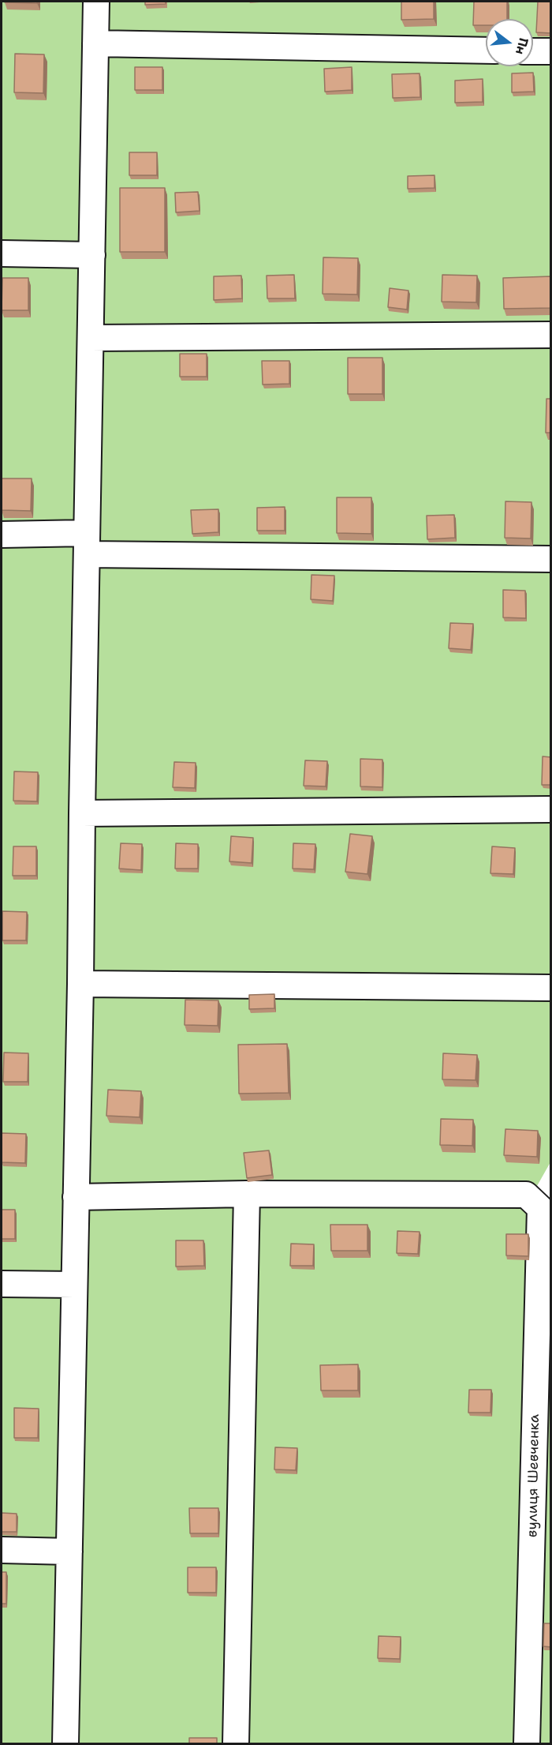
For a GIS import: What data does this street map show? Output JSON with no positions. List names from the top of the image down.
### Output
{
  "streets": {
    "street": ["вулиця Шевченка"]
  },
  "north": "right"
}
